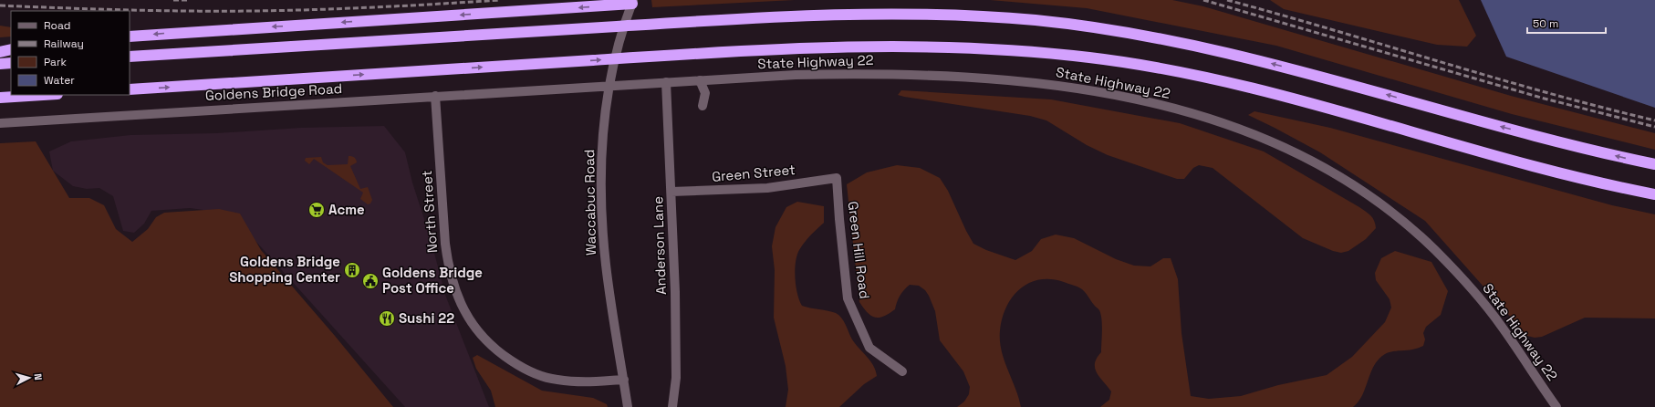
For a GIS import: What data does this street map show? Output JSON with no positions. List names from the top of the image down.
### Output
{
  "streets": {
    "main road": [
      "State Highway 22",
      "Goldens Bridge Road",
      "Green Street",
      "Waccabuc Road",
      "North Street",
      "Anderson Lane",
      "Green Hill Road"
    ]
  },
  "crossings": [
    ["State Highway 22", "Goldens Bridge Road"],
    ["State Highway 22", "Anderson Lane"],
    ["Goldens Bridge Road", "North Street"],
    ["Green Street", "Anderson Lane"],
    ["Green Street", "Green Hill Road"],
    ["Waccabuc Road", "North Street"]
  ],
  "places": {
    "supermarket": ["Acme"],
    "building": ["Goldens Bridge Shopping Center"],
    "public building": ["Goldens Bridge Post Office"],
    "restaurant": ["Sushi 22"]
  },
  "legend": [
    "Road",
    "Railway",
    "Park",
    "Water"
  ],
  "scale_bar": "50 m",
  "north": "right"
}
